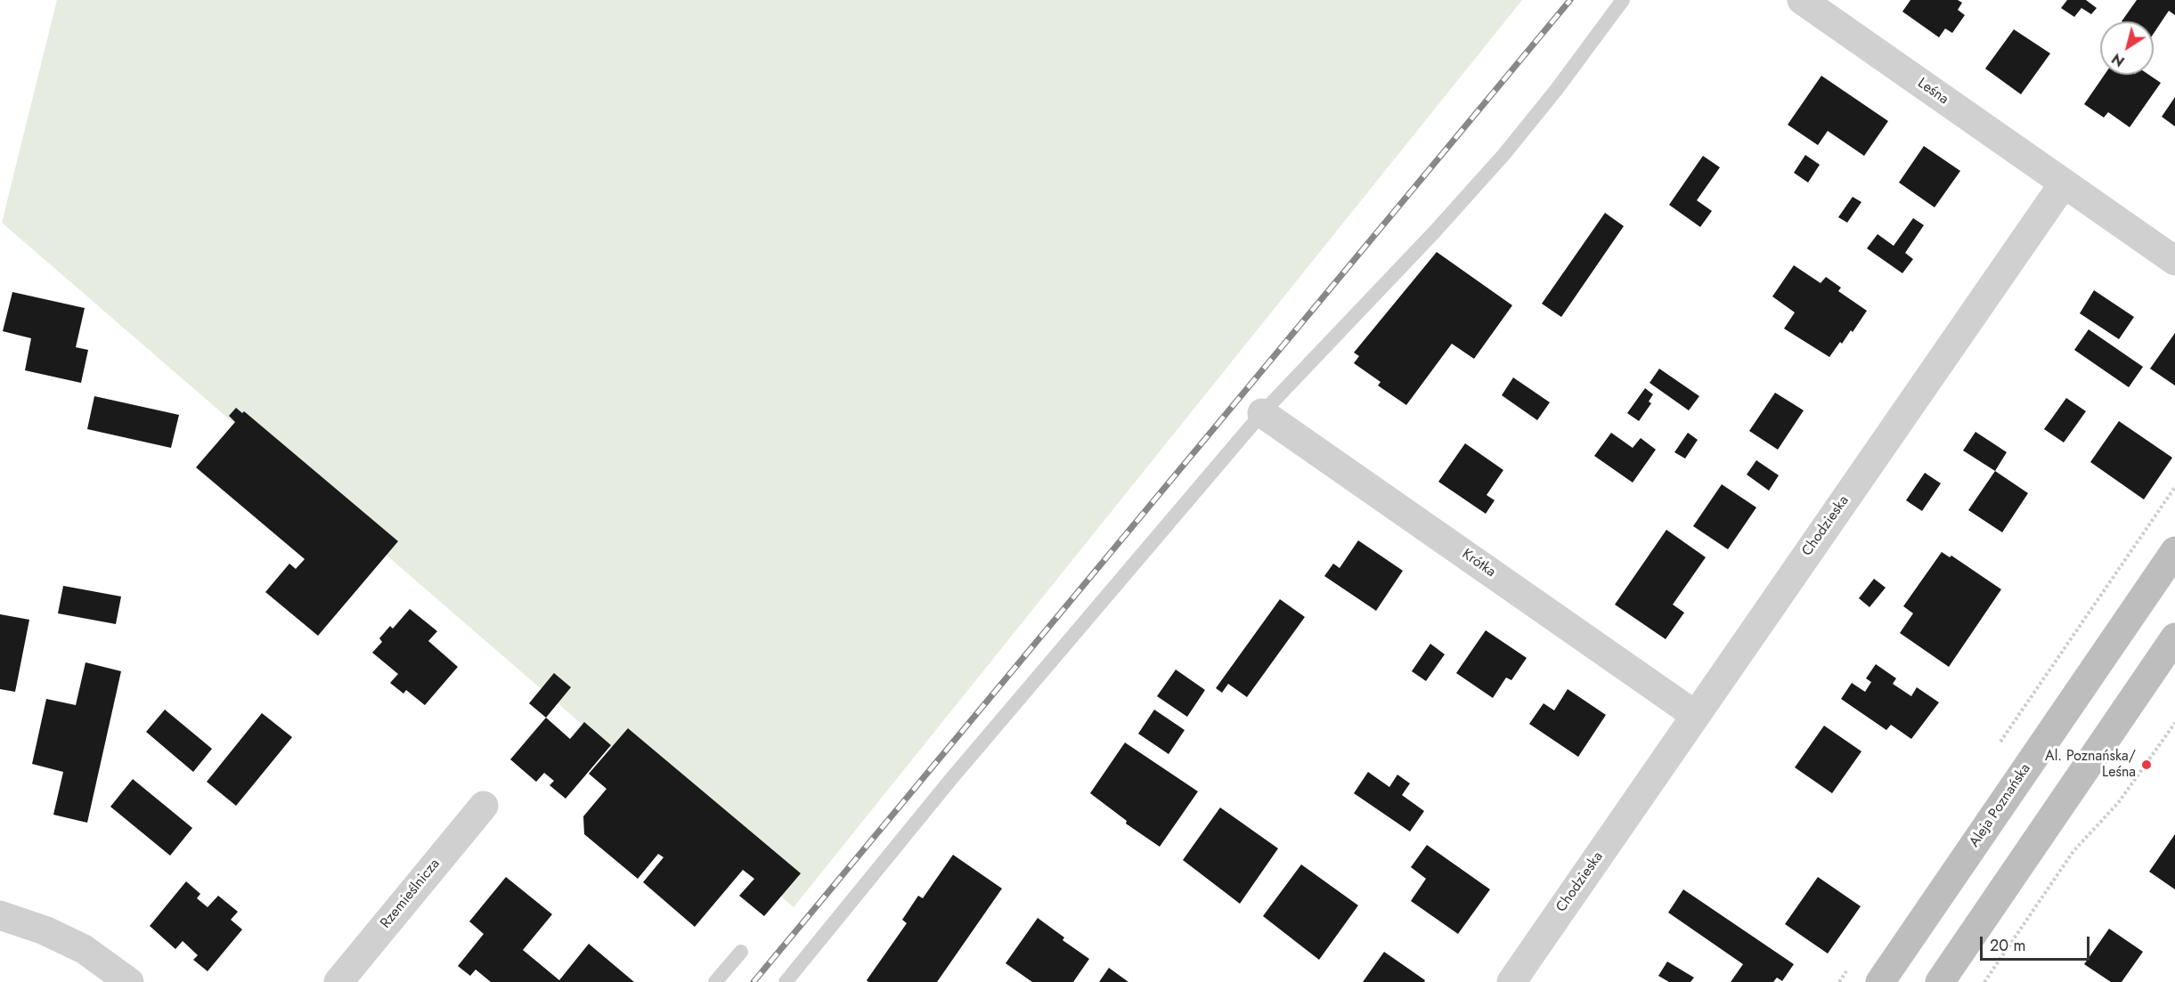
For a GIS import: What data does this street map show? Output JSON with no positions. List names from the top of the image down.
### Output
{
  "streets": {
    "main road": ["Aleja Poznańska"],
    "street": [
      "Leśna",
      "Chodzieska",
      "Krótka",
      "Rzemieślnicza"
    ]
  },
  "crossings": [
    ["Leśna", "Chodzieska"],
    ["Chodzieska", "Krótka"]
  ],
  "places": ["Al. Poznańska/ Leśna"],
  "scale_bar": "20 m",
  "north": "bottom left"
}
